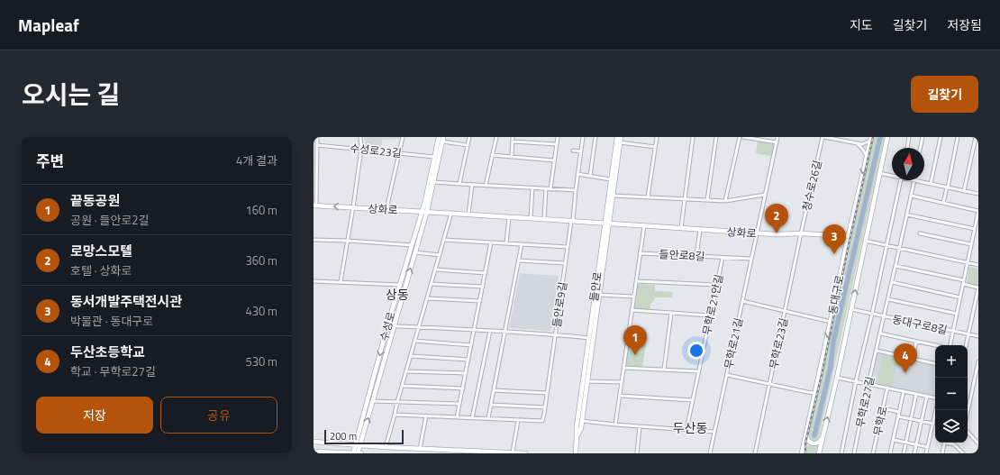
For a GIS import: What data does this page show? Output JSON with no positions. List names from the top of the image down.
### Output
{
  "streets": {
    "main road": [
      "상화로",
      "들안로",
      "동대구로",
      "수성로"
    ],
    "street": [
      "수성로23길",
      "청수로26길",
      "들안로8길",
      "들안로9길",
      "무학로21안길",
      "동대구로8길",
      "무학로21길",
      "무학로23길",
      "무학로27길",
      "무학로"
    ]
  },
  "crossings": [
    ["수성로23길", "수성로"],
    ["청수로26길", "상화로"],
    ["청수로26길", "무학로23길"],
    ["상화로", "들안로"],
    ["상화로", "동대구로"],
    ["상화로", "수성로"],
    ["상화로", "무학로21길"],
    ["상화로", "무학로23길"],
    ["들안로8길", "무학로21안길"],
    ["들안로8길", "무학로21길"],
    ["동대구로", "동대구로8길"],
    ["동대구로8길", "무학로27길"]
  ],
  "districts": ["상동", "두산동"],
  "scale_bar": "200 m",
  "north": "top",
  "page": {
    "header": "Mapleaf",
    "nav": ["지도", "길찾기", "저장됨"],
    "title": "오시는 길",
    "buttons": [
      "길찾기",
      ["저장", "공유"]
    ],
    "heading": ["주변", "4개 결과"],
    "list": [
      {
        "mark": "1",
        "name": "끝동공원",
        "note": "공원 · 들안로2길",
        "value": "160 m"
      },
      {
        "mark": "2",
        "name": "로망스모텔",
        "note": "호텔 · 상화로",
        "value": "360 m"
      },
      {
        "mark": "3",
        "name": "동서개발주택전시관",
        "note": "박물관 · 동대구로",
        "value": "430 m"
      },
      {
        "mark": "4",
        "name": "두산초등학교",
        "note": "학교 · 무학로27길",
        "value": "530 m"
      }
    ],
    "pins": [
      "2",
      "3",
      "1",
      "4"
    ],
    "map_buttons": ["+", "−"],
    "scale": "200 m"
  }
}
